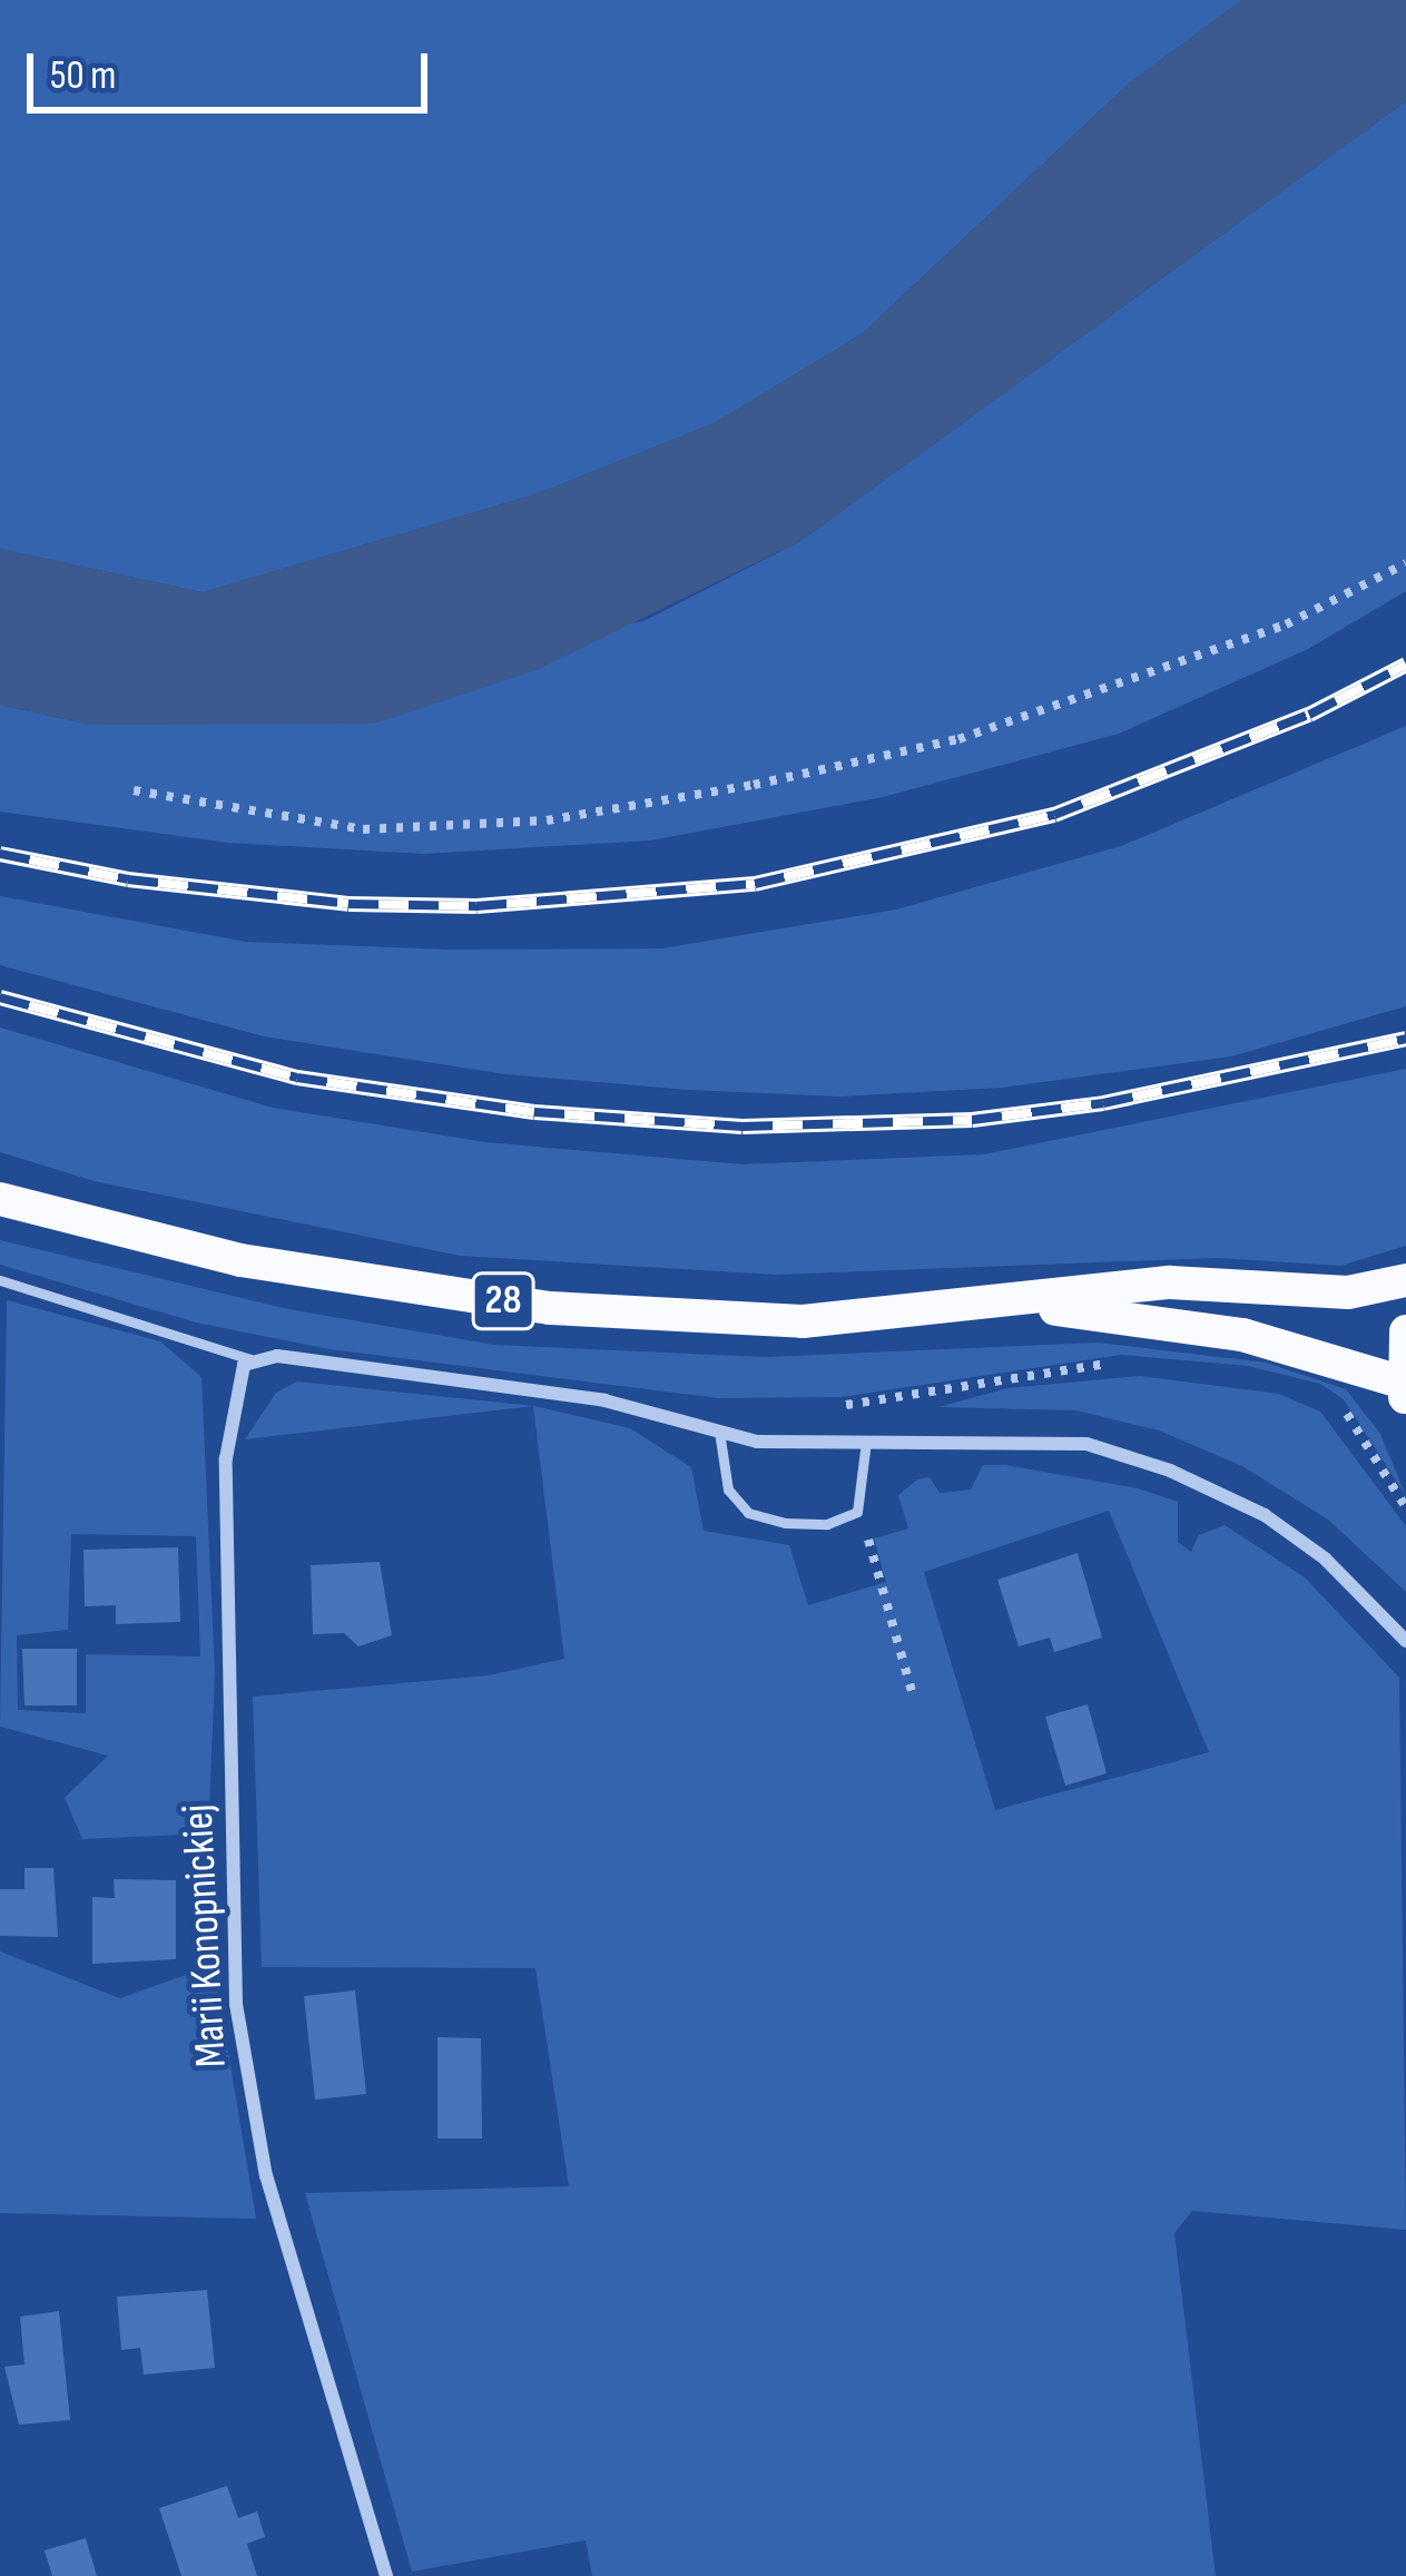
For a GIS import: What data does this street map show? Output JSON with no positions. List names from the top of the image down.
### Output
{
  "streets": {
    "main road": ["28"],
    "street": ["Marii Konopnickiej"]
  },
  "scale_bar": "50 m"
}
